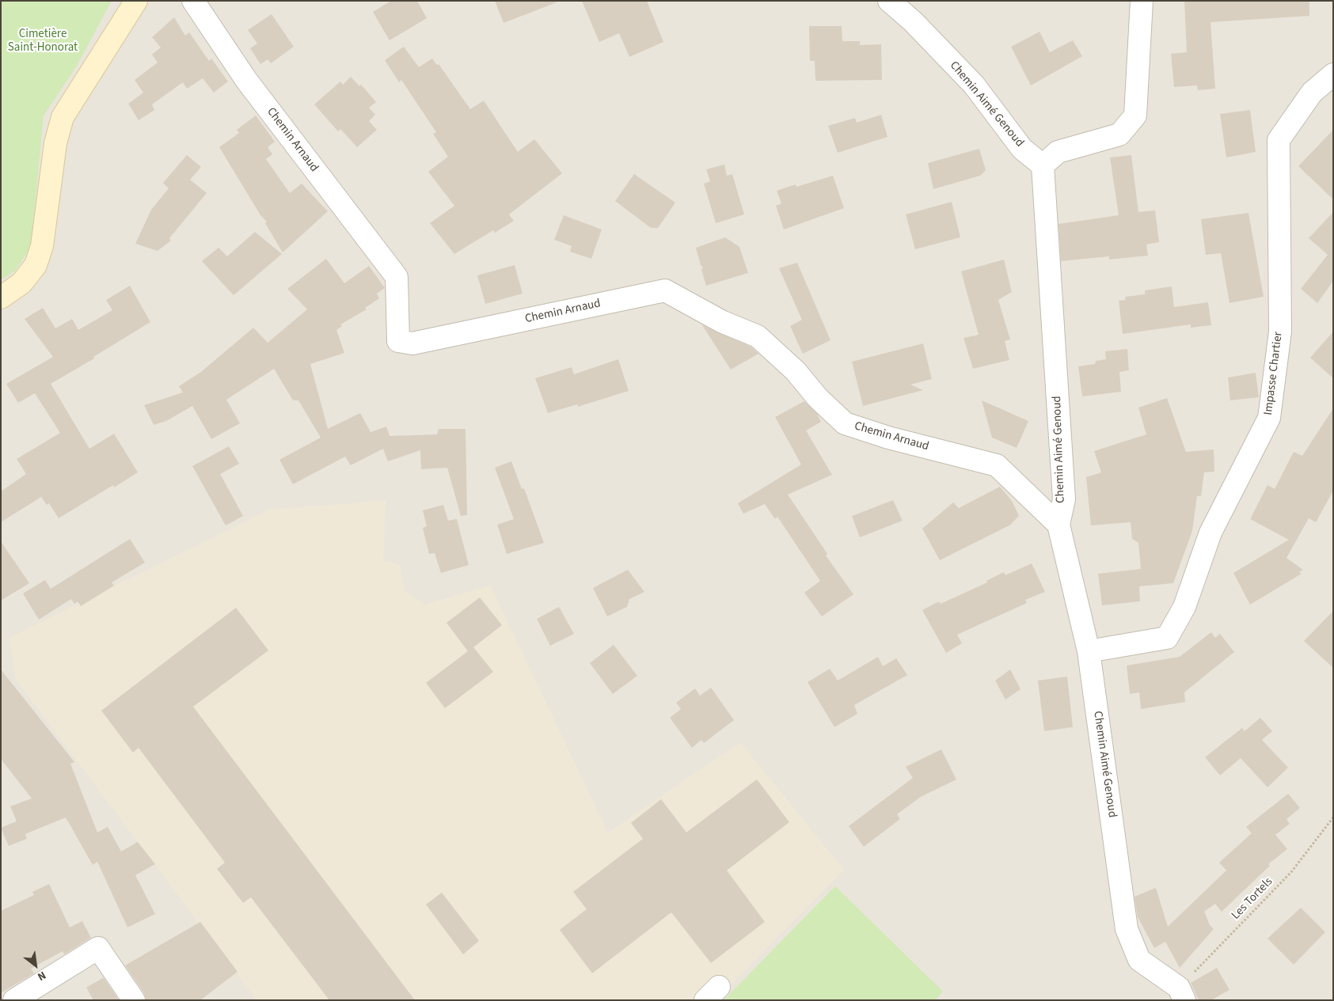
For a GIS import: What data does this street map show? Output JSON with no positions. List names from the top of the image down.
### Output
{
  "streets": {
    "street": ["Chemin Aimé Genoud", "Chemin Arnaud", "Impasse Chartier"],
    "path": ["Les Tortels"]
  },
  "crossings": [
    ["Chemin Aimé Genoud", "Chemin Arnaud"],
    ["Chemin Aimé Genoud", "Impasse Chartier"],
    ["Chemin Aimé Genoud", "Les Tortels"]
  ],
  "parks": ["Cimetière Saint-Honorat"],
  "north": "bottom right"
}
